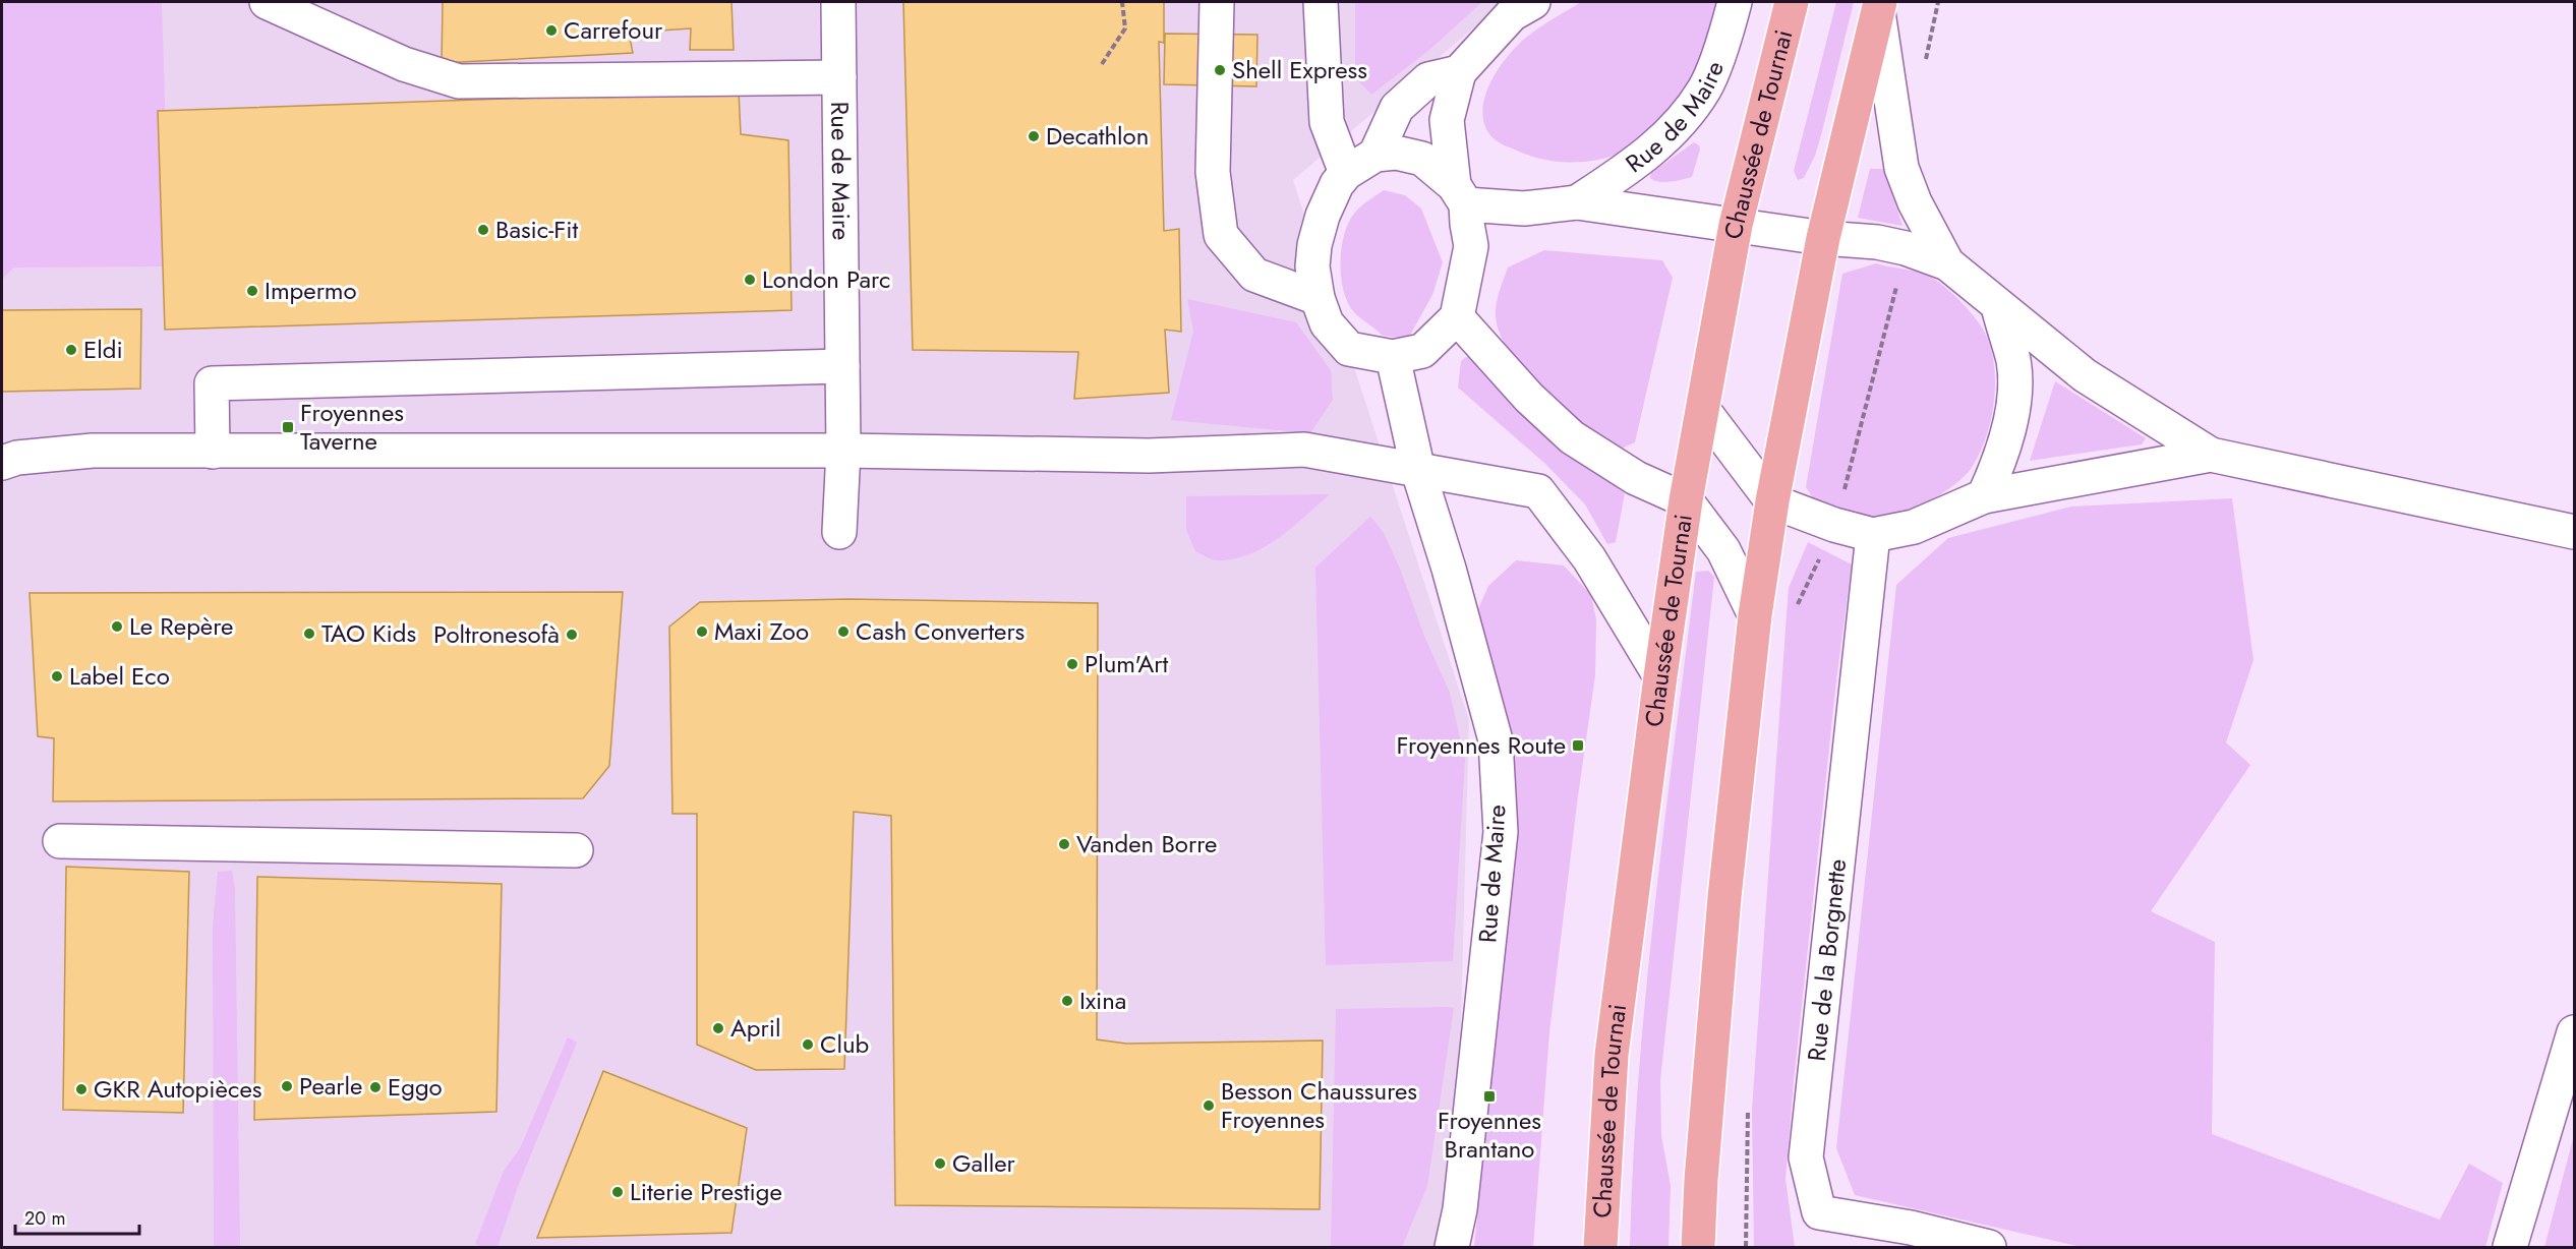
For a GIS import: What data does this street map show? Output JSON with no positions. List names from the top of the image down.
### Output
{
  "streets": {
    "main road": ["Chaussée de Tournai"],
    "street": ["Rue de Maire", "Rue de la Borgnette"]
  },
  "crossings": [
    ["Rue de Maire", "Chaussée de Tournai"]
  ],
  "places": {
    "other": [
      "Carrefour",
      "Shell Express",
      "Decathlon",
      "Basic-Fit",
      "London Parc",
      "Impermo",
      "Eldi",
      "Le Repère",
      "Maxi Zoo",
      "Cash Converters",
      "TAO Kids",
      "Poltronesofà",
      "Plum'Art",
      "Label Eco",
      "Vanden Borre",
      "Ixina",
      "April",
      "Club",
      "Pearle",
      "Eggo",
      "GKR Autopièces",
      "Besson Chaussures Froyennes",
      "Galler",
      "Literie Prestige"
    ],
    "transit": ["Froyennes Taverne", "Froyennes Route", "Froyennes Brantano"]
  },
  "scale_bar": "20 m"
}
